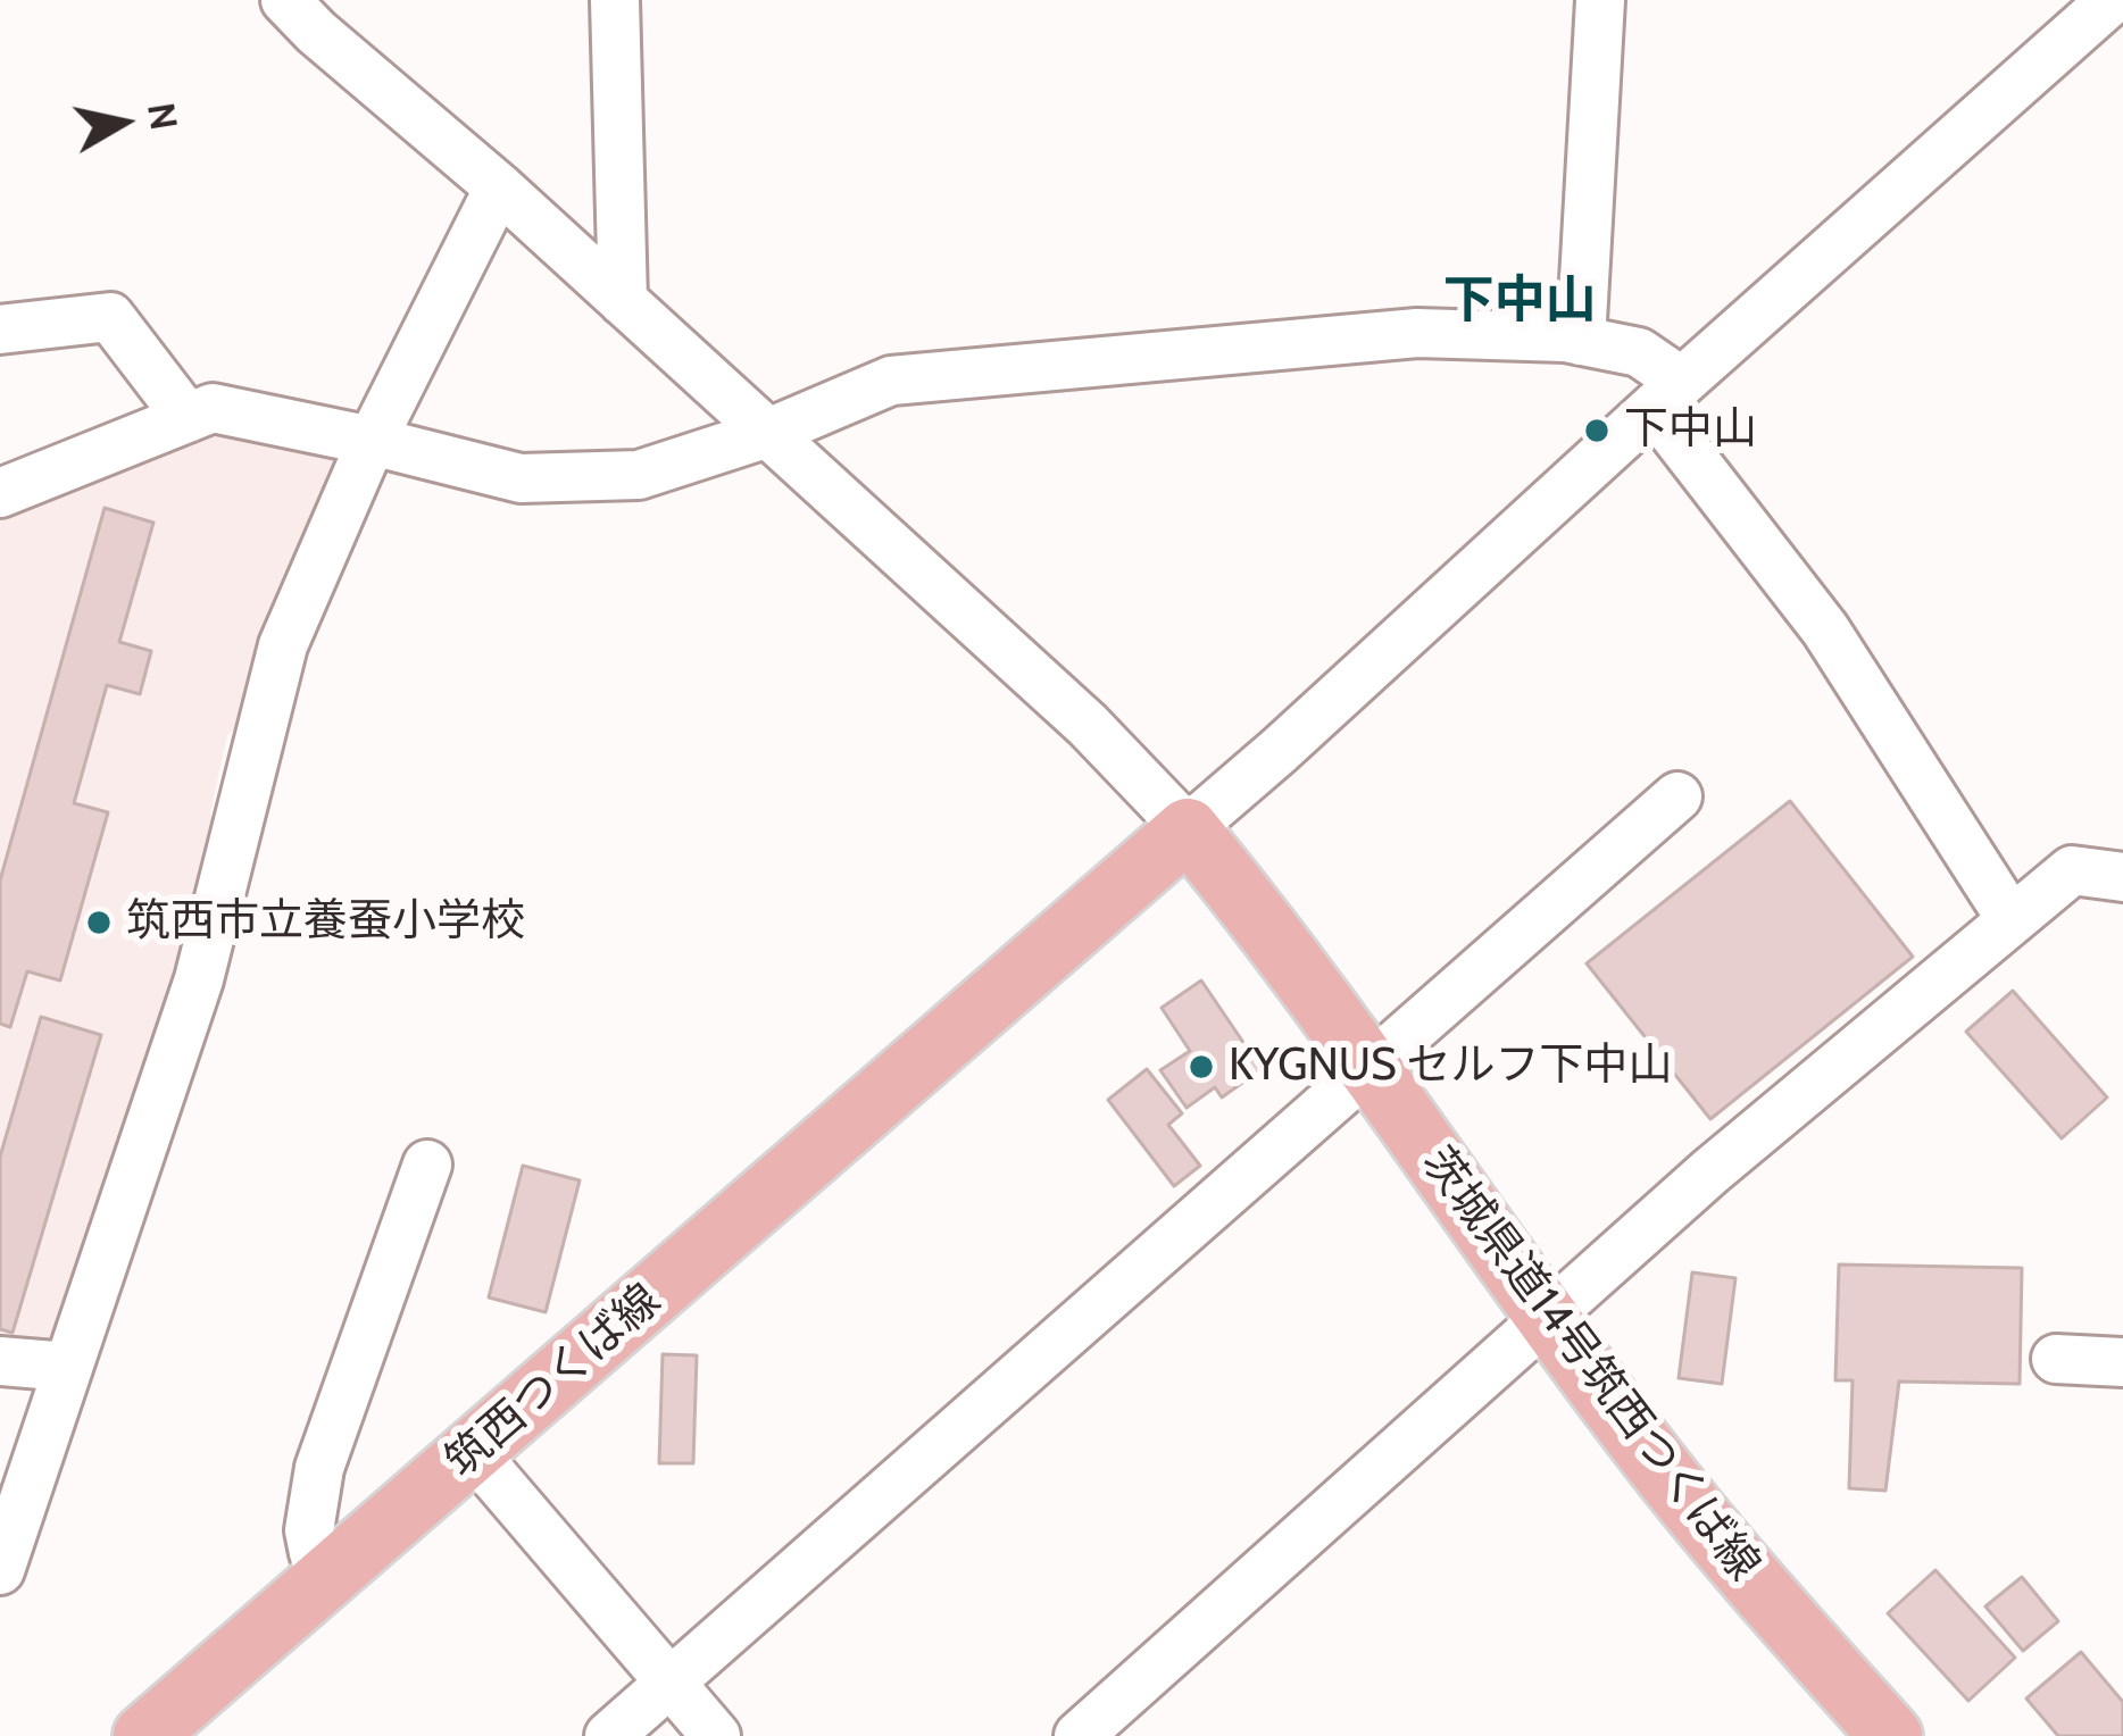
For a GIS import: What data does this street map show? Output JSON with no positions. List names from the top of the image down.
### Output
{
  "streets": {
    "main road": ["茨城県道14号筑西つくば線", "筑西つくば線"]
  },
  "crossings": [
    ["茨城県道14号筑西つくば線", "筑西つくば線"]
  ],
  "districts": ["下中山"],
  "places": ["下中山", "筑西市立養蚕小学校", "KYGNUS セルフ下中山"],
  "north": "right"
}
